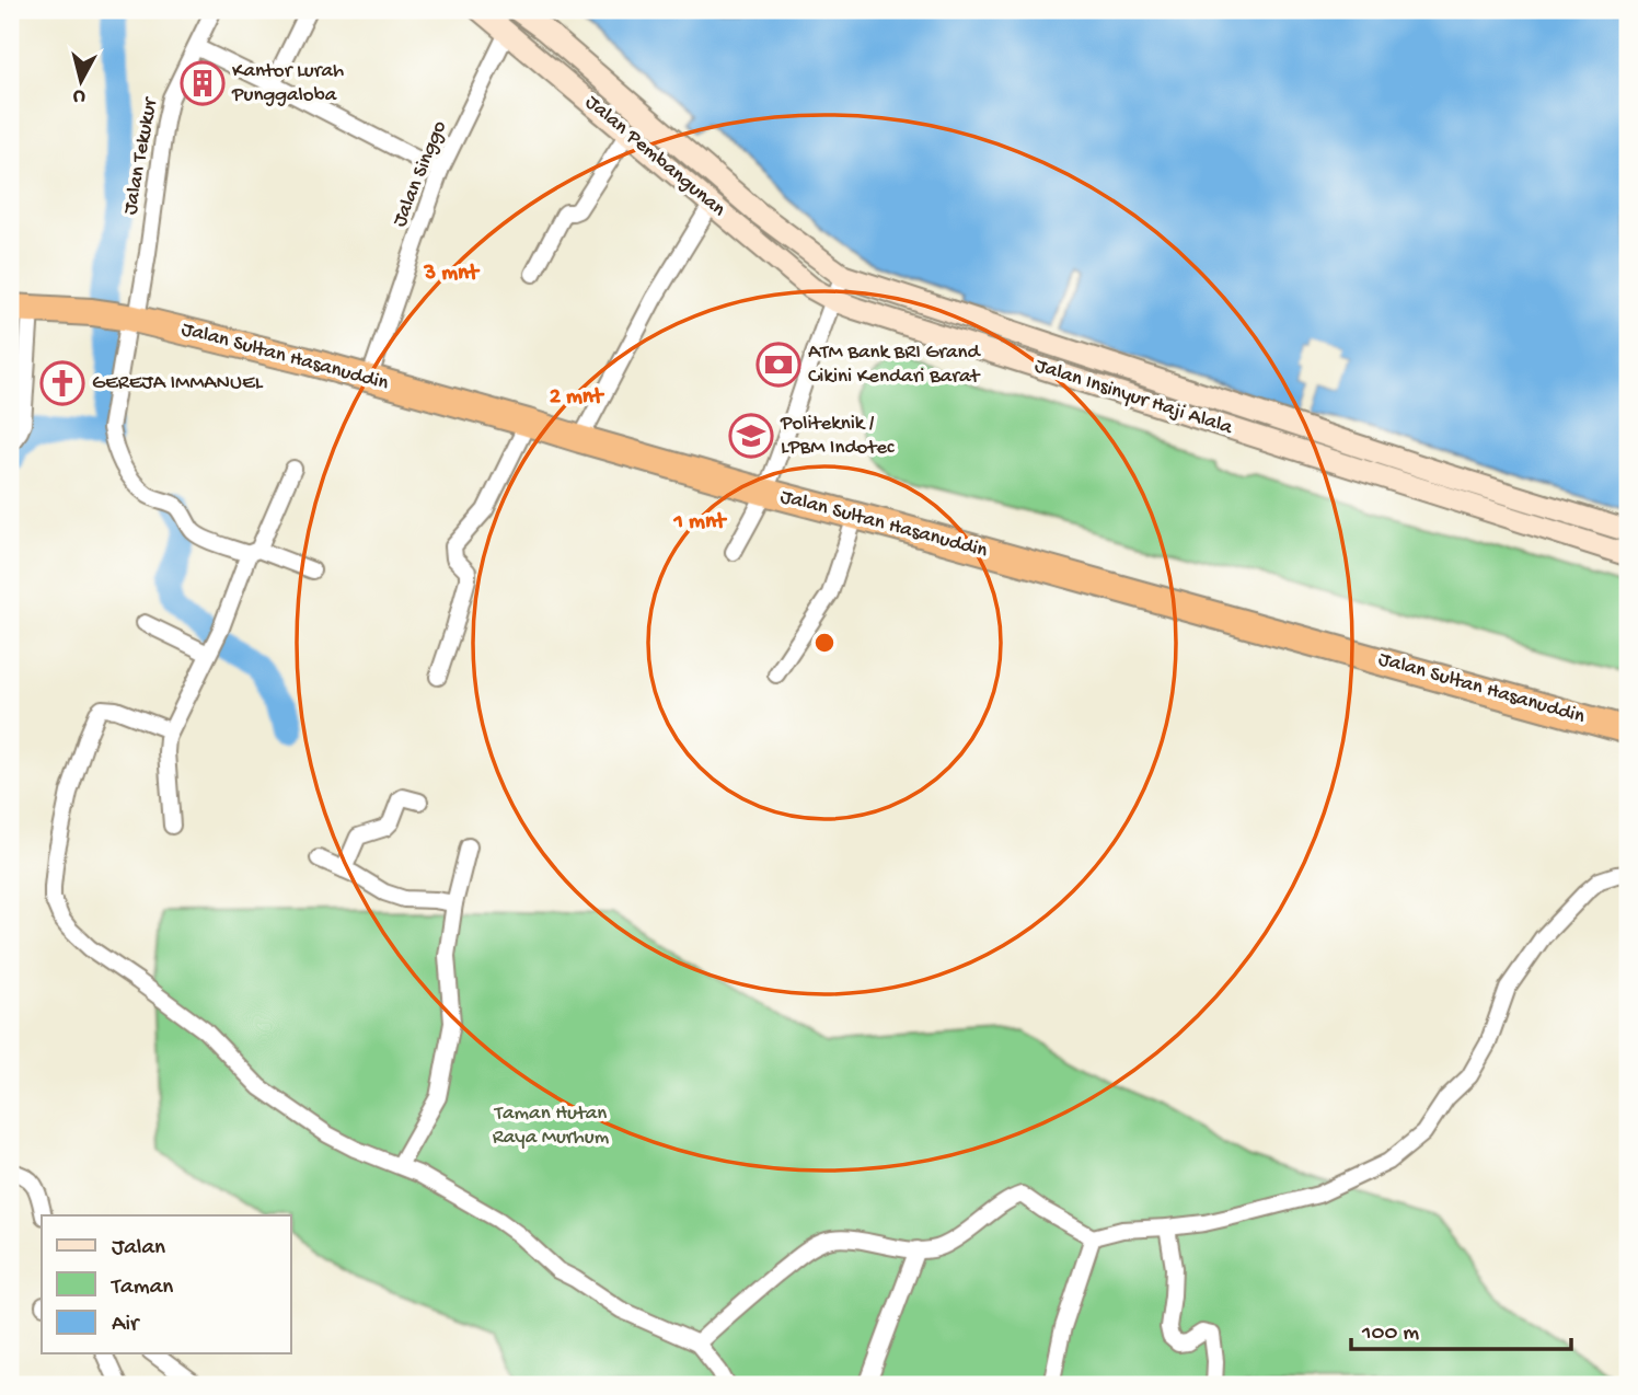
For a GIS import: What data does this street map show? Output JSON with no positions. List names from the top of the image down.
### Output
{
  "streets": {
    "highway": ["Jalan Sultan Hasanuddin"],
    "main road": ["Jalan Pembangunan", "Jalan Insinyur Haji Alala"],
    "street": ["Jalan Tekukur", "Jalan Singgo"]
  },
  "crossings": [
    ["Jalan Tekukur", "Jalan Sultan Hasanuddin"],
    ["Jalan Pembangunan", "Jalan Singgo"],
    ["Jalan Pembangunan", "Jalan Insinyur Haji Alala"],
    ["Jalan Singgo", "Jalan Sultan Hasanuddin"]
  ],
  "parks": ["Taman Hutan Raya Murhum"],
  "places": {
    "building": ["Kantor Lurah Punggaloba"],
    "bank": ["ATM Bank BRI Grand Cikini Kendari Barat"],
    "church": ["GEREJA IMMANUEL"],
    "school or university": ["Politeknik / LPBM Indotec"]
  },
  "legend": ["Jalan", "Taman", "Air"],
  "scale_bar": "100 m",
  "north": "bottom",
  "rings": ["3 mnt", "2 mnt", "1 mnt"]
}
